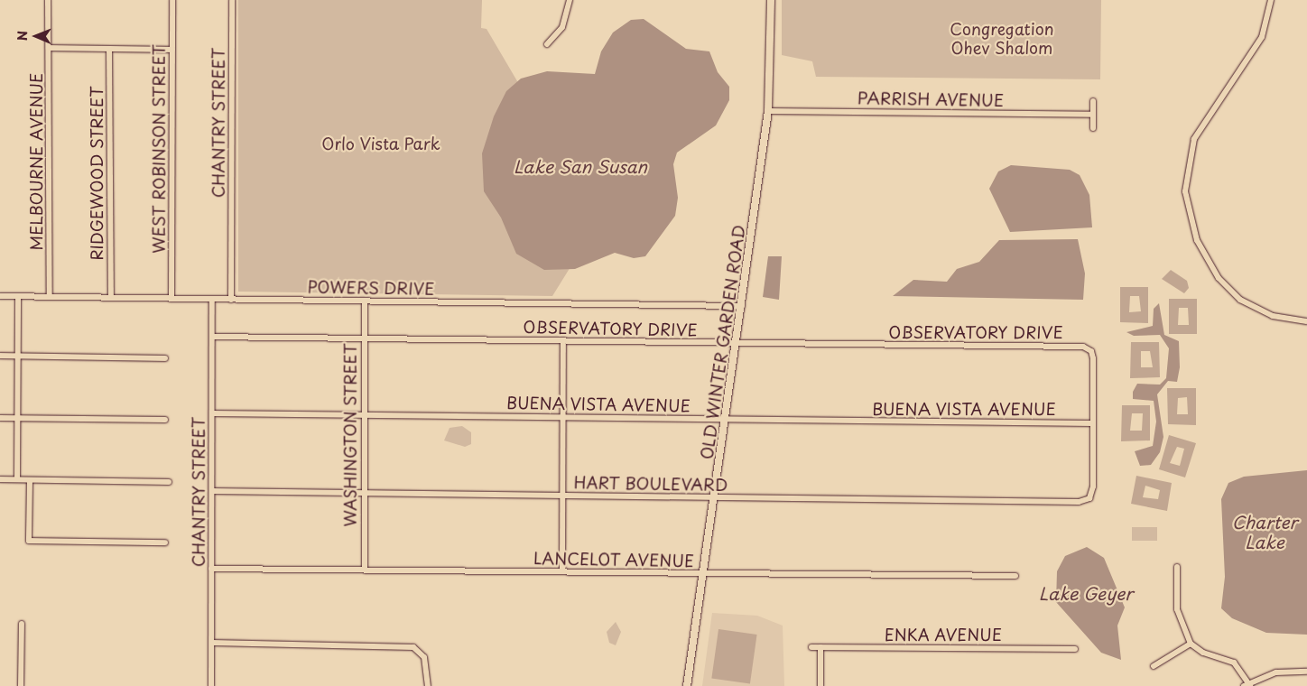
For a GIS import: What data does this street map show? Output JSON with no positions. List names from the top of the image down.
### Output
{
  "streets": {
    "main road": ["OLD WINTER GARDEN ROAD"],
    "street": [
      "PARRISH AVENUE",
      "CHANTRY STREET",
      "WEST ROBINSON STREET",
      "MELBOURNE AVENUE",
      "RIDGEWOOD STREET",
      "POWERS DRIVE",
      "OBSERVATORY DRIVE",
      "BUENA VISTA AVENUE",
      "WASHINGTON STREET",
      "HART BOULEVARD",
      "LANCELOT AVENUE",
      "ENKA AVENUE"
    ]
  },
  "crossings": [
    ["PARRISH AVENUE", "OLD WINTER GARDEN ROAD"],
    ["CHANTRY STREET", "POWERS DRIVE"],
    ["CHANTRY STREET", "OBSERVATORY DRIVE"],
    ["CHANTRY STREET", "BUENA VISTA AVENUE"],
    ["CHANTRY STREET", "HART BOULEVARD"],
    ["CHANTRY STREET", "LANCELOT AVENUE"],
    ["WEST ROBINSON STREET", "POWERS DRIVE"],
    ["MELBOURNE AVENUE", "POWERS DRIVE"],
    ["RIDGEWOOD STREET", "POWERS DRIVE"],
    ["POWERS DRIVE", "OLD WINTER GARDEN ROAD"],
    ["POWERS DRIVE", "WASHINGTON STREET"],
    ["OBSERVATORY DRIVE", "OLD WINTER GARDEN ROAD"],
    ["OBSERVATORY DRIVE", "BUENA VISTA AVENUE"],
    ["OBSERVATORY DRIVE", "WASHINGTON STREET"],
    ["OBSERVATORY DRIVE", "HART BOULEVARD"],
    ["OLD WINTER GARDEN ROAD", "BUENA VISTA AVENUE"],
    ["OLD WINTER GARDEN ROAD", "HART BOULEVARD"],
    ["OLD WINTER GARDEN ROAD", "LANCELOT AVENUE"],
    ["BUENA VISTA AVENUE", "WASHINGTON STREET"],
    ["BUENA VISTA AVENUE", "HART BOULEVARD"],
    ["WASHINGTON STREET", "HART BOULEVARD"],
    ["WASHINGTON STREET", "LANCELOT AVENUE"]
  ],
  "water": ["Lake San Susan", "Charter Lake", "Lake Geyer"],
  "parks": ["Congregation Ohev Shalom", "Orlo Vista Park"],
  "north": "left"
}
